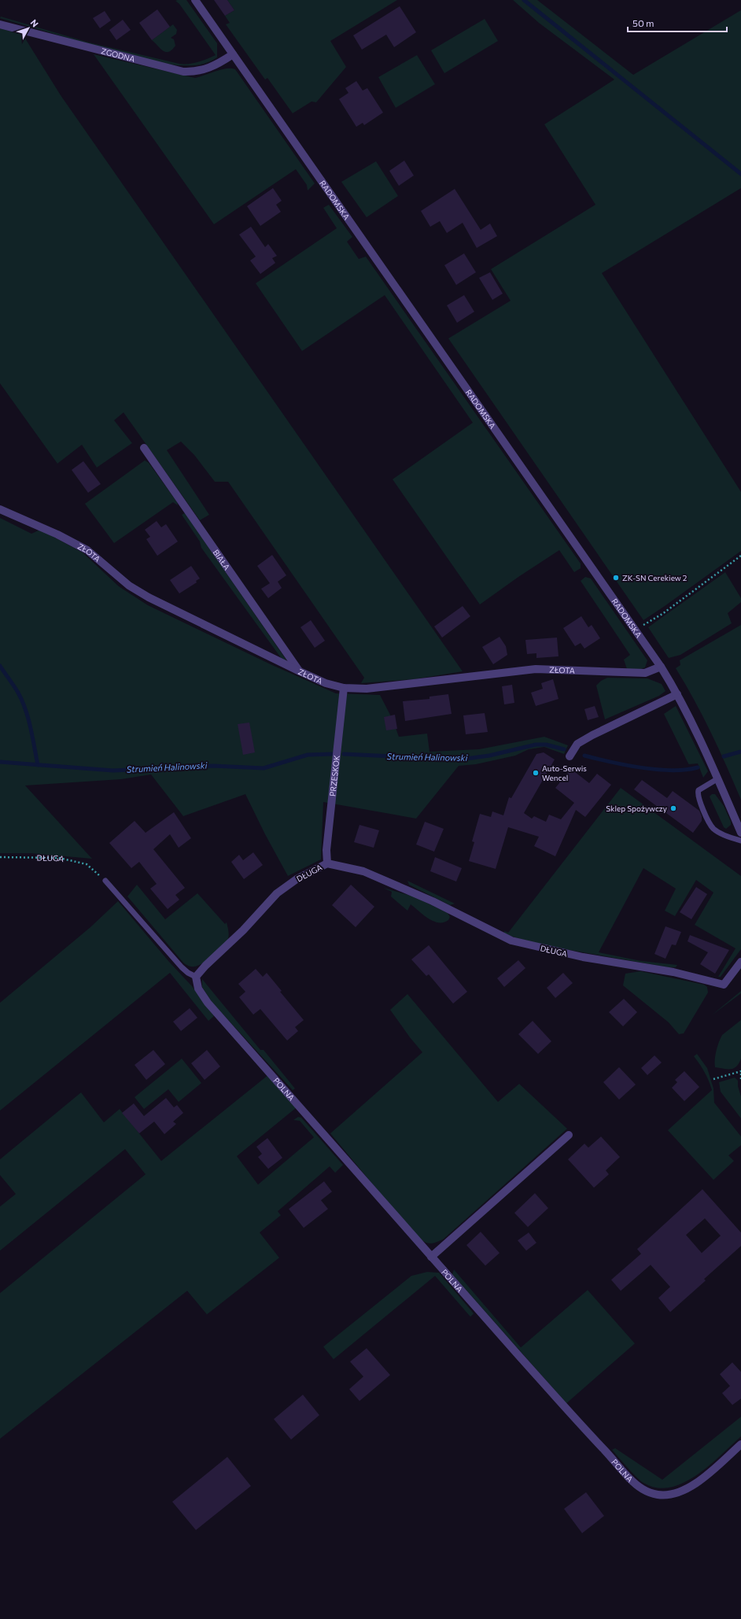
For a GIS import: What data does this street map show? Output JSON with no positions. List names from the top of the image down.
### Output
{
  "streets": {
    "street": [
      "ZGODNA",
      "RADOMSKA",
      "ZŁOTA",
      "BIAŁA",
      "PRZESKOK",
      "DŁUGA",
      "POLNA"
    ]
  },
  "crossings": [
    ["ZGODNA", "RADOMSKA"],
    ["RADOMSKA", "ZŁOTA"],
    ["ZŁOTA", "BIAŁA"],
    ["ZŁOTA", "PRZESKOK"],
    ["PRZESKOK", "DŁUGA"],
    ["DŁUGA", "POLNA"]
  ],
  "water": ["Strumień Halinowski"],
  "places": ["ZK-SN Cerekiew 2", "Auto-Serwis Wencel", "Sklep Spożywczy"],
  "scale_bar": "50 m",
  "north": "top right"
}
